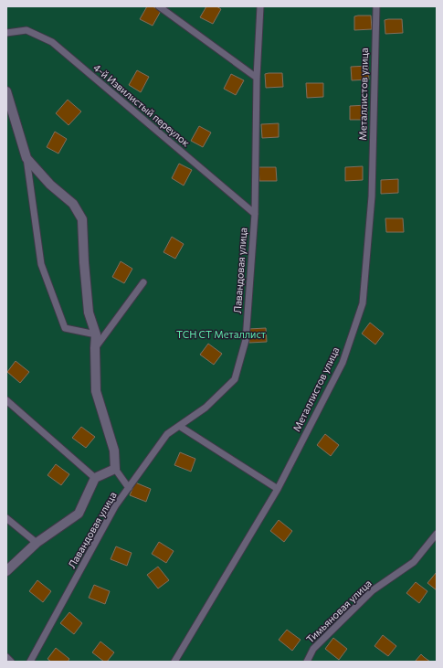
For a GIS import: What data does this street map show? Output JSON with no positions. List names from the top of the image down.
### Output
{
  "streets": {
    "lane": [
      "Металлистов улица",
      "4-й Извилистый переулок",
      "Лавандовая улица",
      "Тимьяновая улица"
    ]
  },
  "crossings": [
    ["4-й Извилистый переулок", "Лавандовая улица"]
  ],
  "parks": ["ТСН СТ Металлист"]
}
